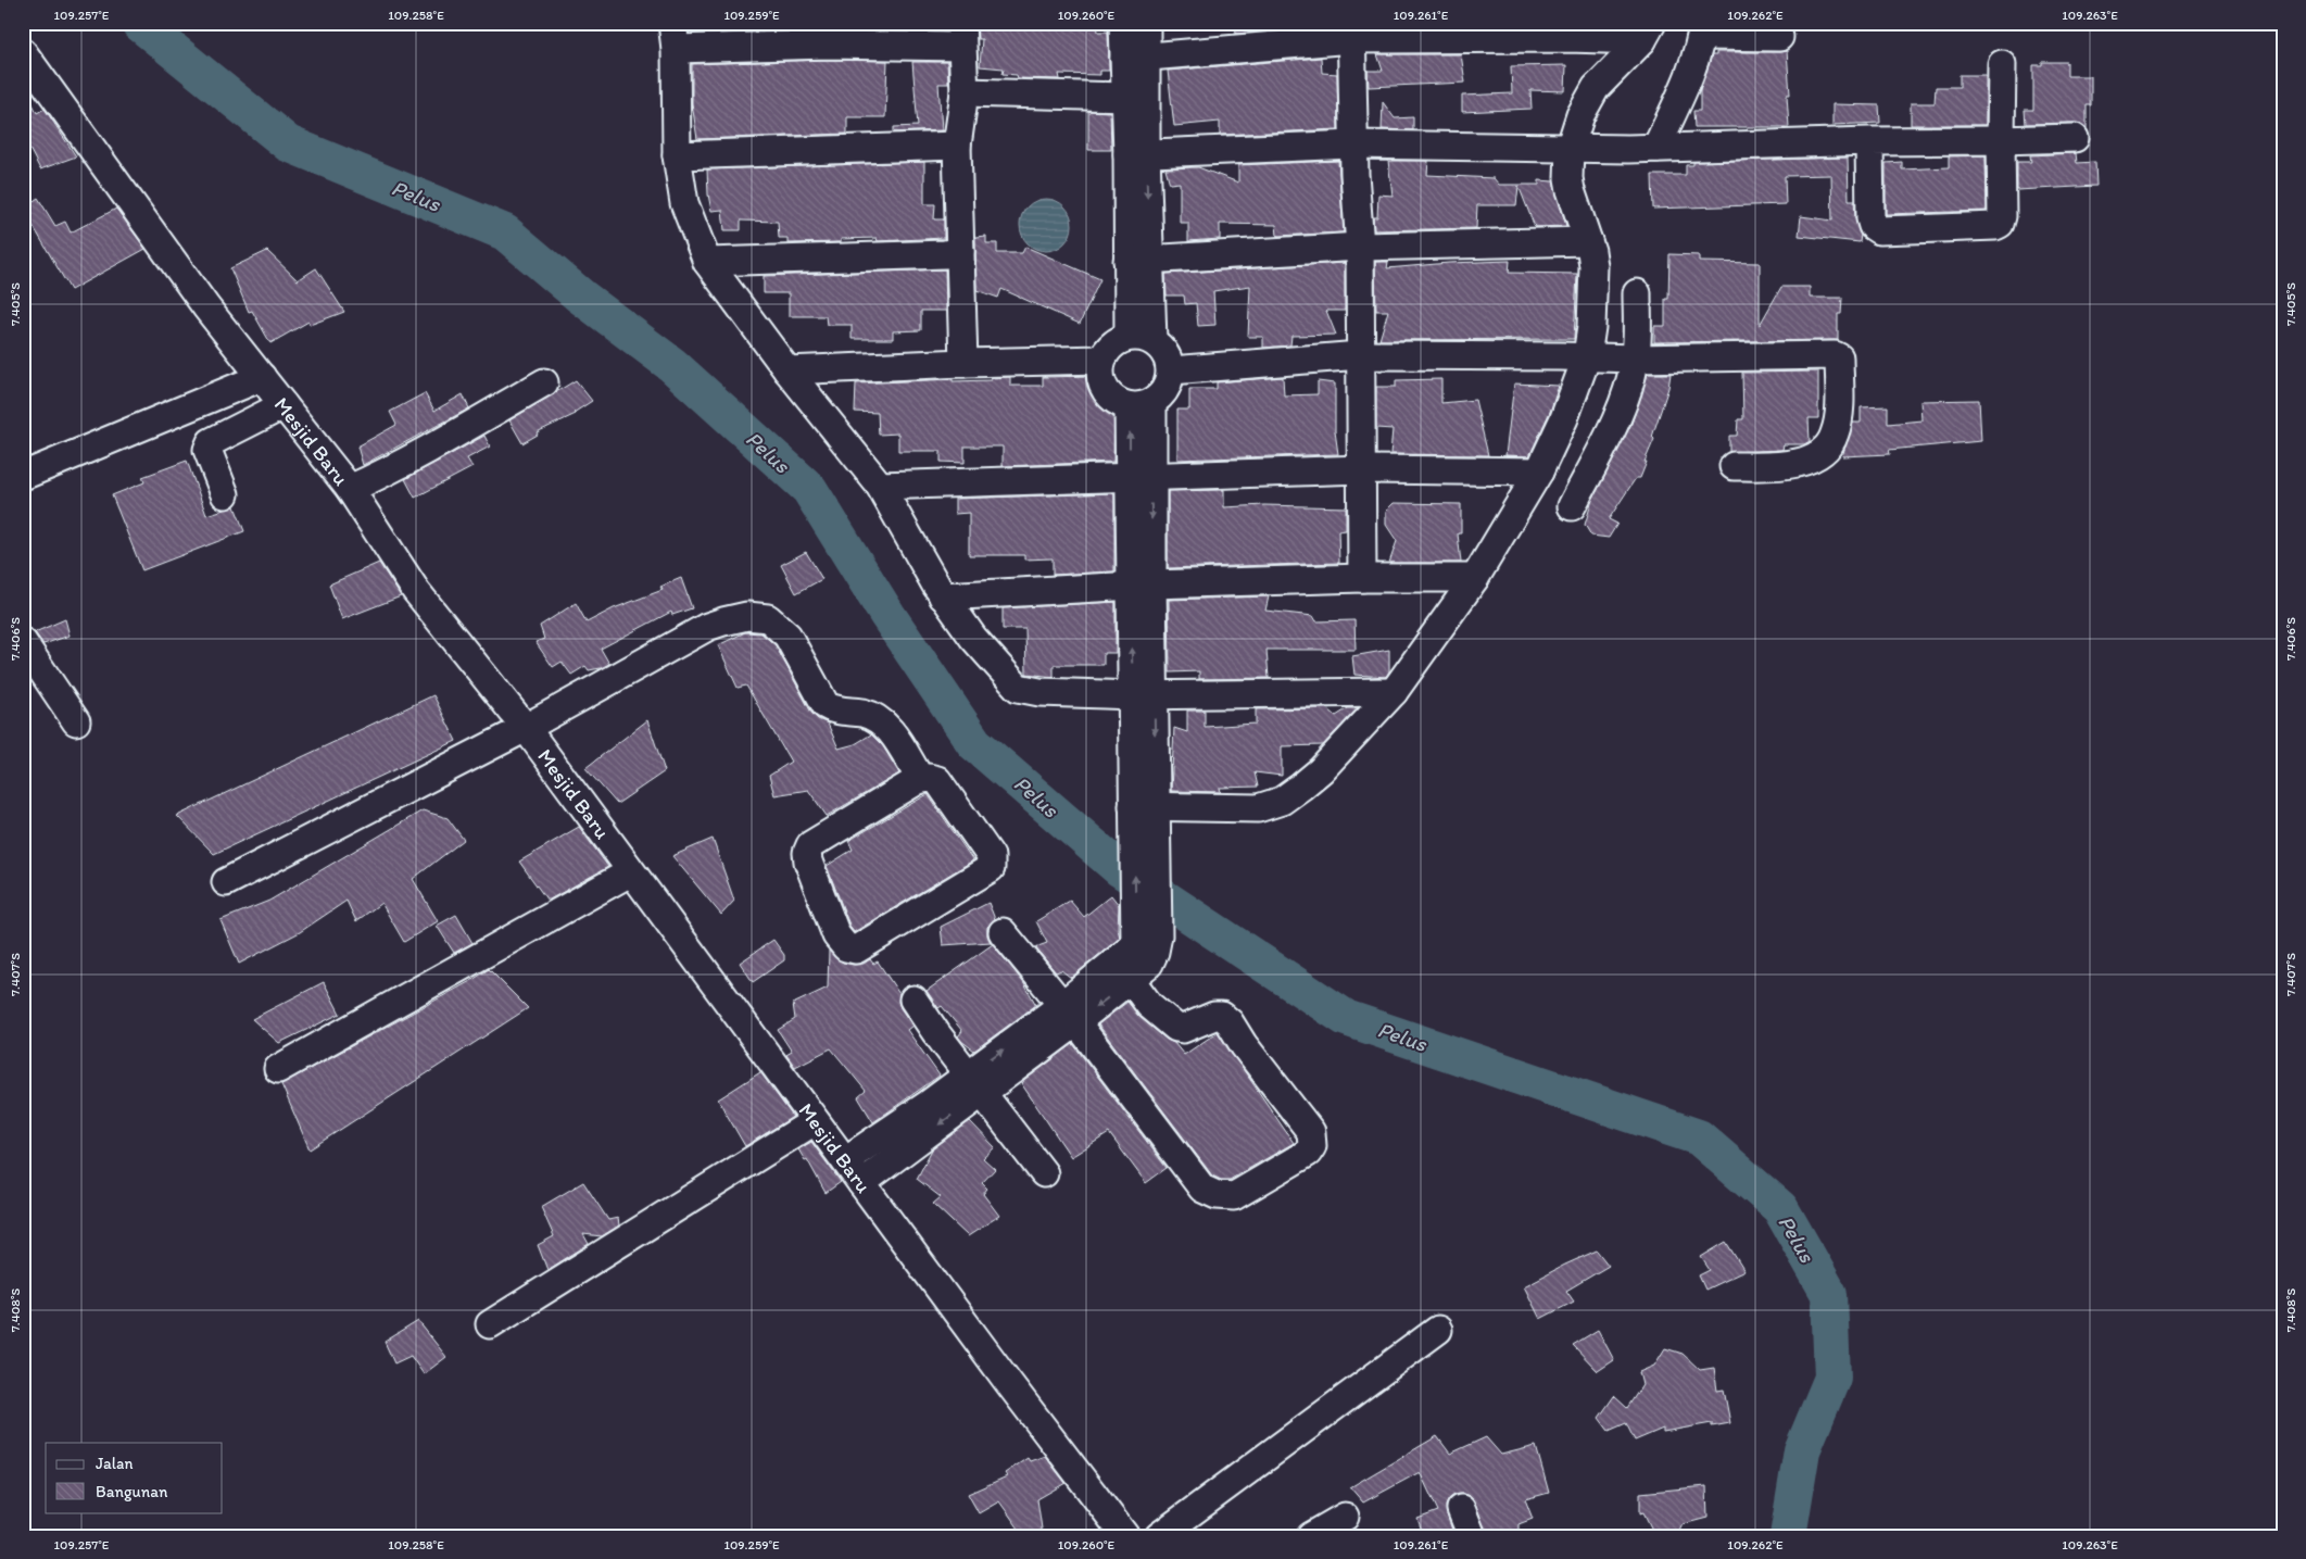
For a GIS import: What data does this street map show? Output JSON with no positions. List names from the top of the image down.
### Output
{
  "streets": {
    "street": ["Mesjid Baru"]
  },
  "water": ["Pelus"],
  "legend": ["Jalan", "Bangunan"],
  "coordinates": [
    "109.257°E",
    "109.258°E",
    "109.259°E",
    "109.260°E",
    "109.261°E",
    "109.262°E",
    "109.263°E",
    "7.405°S",
    "7.406°S",
    "7.407°S",
    "7.408°S"
  ]
}
